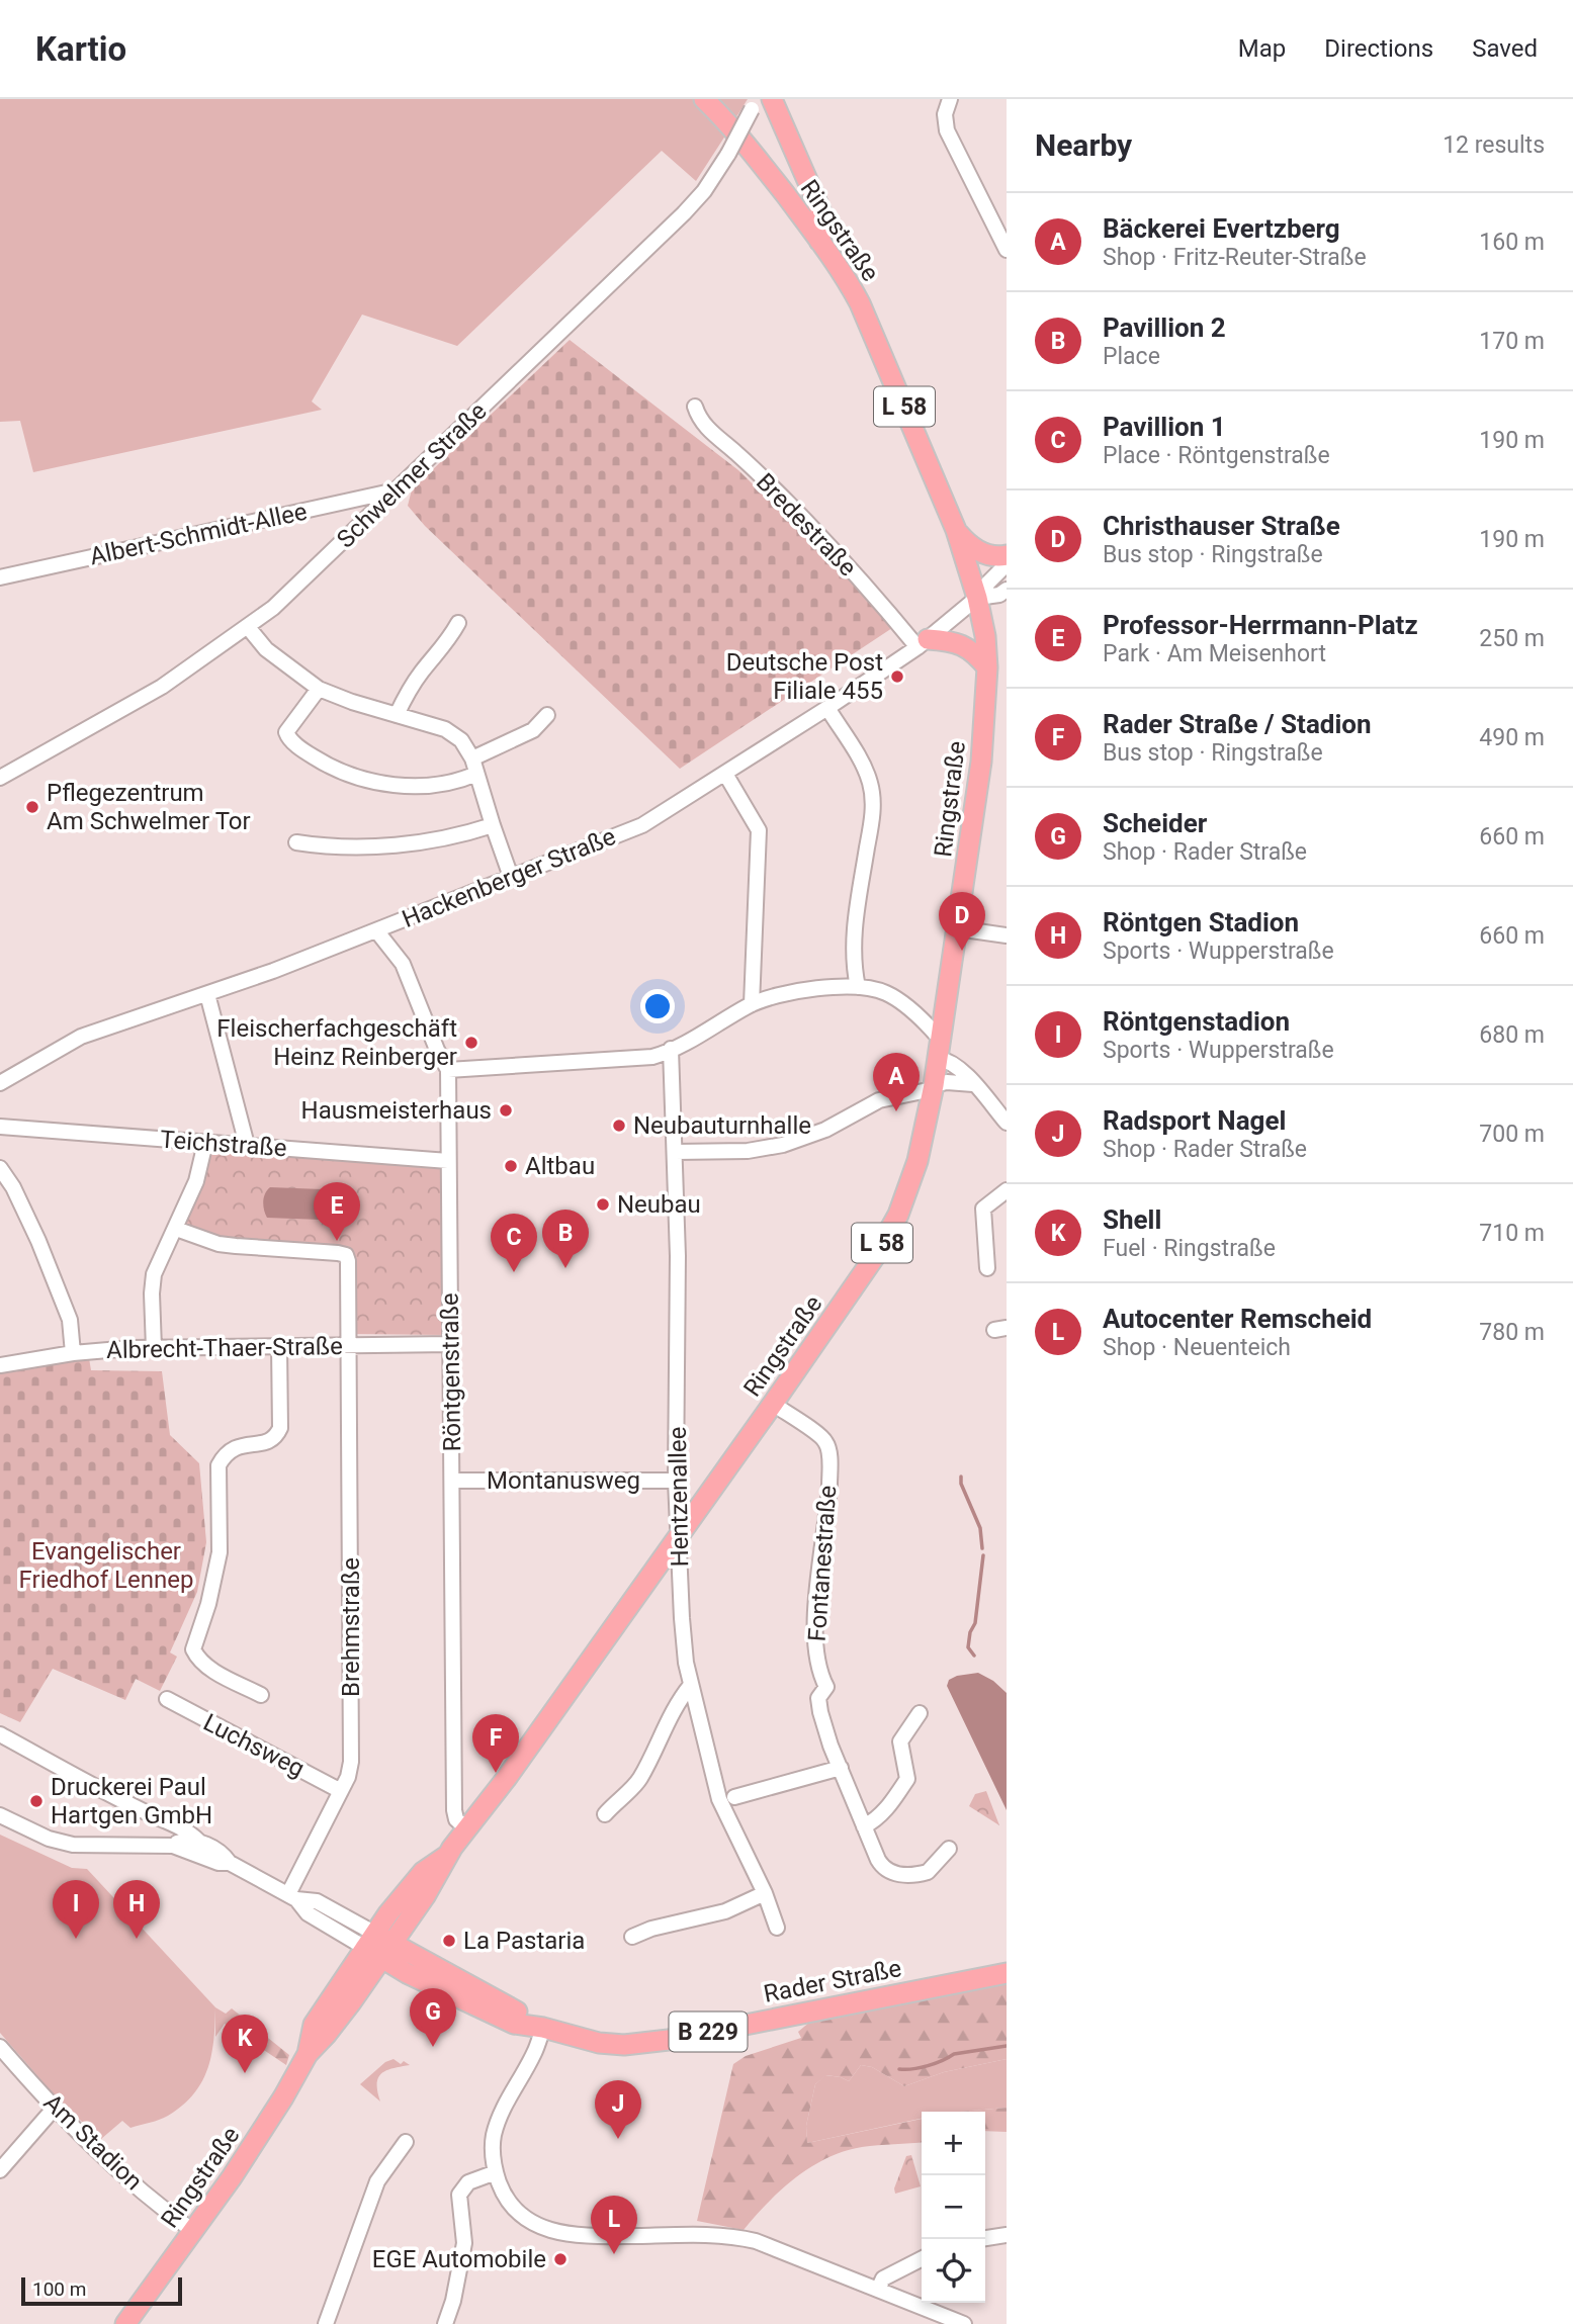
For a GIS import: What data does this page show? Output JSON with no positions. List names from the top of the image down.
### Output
{
  "streets": {
    "main road": [
      "Ringstraße",
      "L 58",
      "Rader Straße",
      "B 229"
    ],
    "street": [
      "Schwelmer Straße",
      "Bredestraße",
      "Albert-Schmidt-Allee",
      "Hackenberger Straße",
      "Teichstraße",
      "Albrecht-Thaer-Straße",
      "Röntgenstraße",
      "Montanusweg",
      "Hentzenallee",
      "Fontanestraße",
      "Brehmstraße",
      "Luchsweg",
      "Am Stadion"
    ]
  },
  "crossings": [
    ["Ringstraße", "Hackenberger Straße"],
    ["Ringstraße", "Röntgenstraße"],
    ["Ringstraße", "Hentzenallee"],
    ["Ringstraße", "Fontanestraße"],
    ["Ringstraße", "Rader Straße"],
    ["Ringstraße", "Am Stadion"],
    ["Schwelmer Straße", "Albert-Schmidt-Allee"],
    ["Bredestraße", "Hackenberger Straße"],
    ["Hackenberger Straße", "Röntgenstraße"],
    ["Teichstraße", "Röntgenstraße"],
    ["Albrecht-Thaer-Straße", "Röntgenstraße"],
    ["Albrecht-Thaer-Straße", "Brehmstraße"],
    ["Röntgenstraße", "Montanusweg"],
    ["Montanusweg", "Hentzenallee"],
    ["Brehmstraße", "Luchsweg"],
    ["Brehmstraße", "Rader Straße"]
  ],
  "parks": ["Evangelischer Friedhof Lennep"],
  "places": [
    "Deutsche Post Filiale 455",
    "Pflegezentrum Am Schwelmer Tor",
    "Fleischerfachgeschäft Heinz Reinberger",
    "Hausmeisterhaus",
    "Neubauturnhalle",
    "Altbau",
    "Neubau",
    "Druckerei Paul Hartgen GmbH",
    "La Pastaria",
    "EGE Automobile"
  ],
  "scale_bar": "100 m",
  "page": {
    "header": "Kartio",
    "nav": ["Map", "Directions", "Saved"],
    "heading": ["Nearby", "12 results"],
    "list": [
      {
        "mark": "A",
        "name": "Bäckerei Evertzberg",
        "note": "Shop · Fritz-Reuter-Straße",
        "value": "160 m"
      },
      {
        "mark": "B",
        "name": "Pavillion 2",
        "note": "Place",
        "value": "170 m"
      },
      {
        "mark": "C",
        "name": "Pavillion 1",
        "note": "Place · Röntgenstraße",
        "value": "190 m"
      },
      {
        "mark": "D",
        "name": "Christhauser Straße",
        "note": "Bus stop · Ringstraße",
        "value": "190 m"
      },
      {
        "mark": "E",
        "name": "Professor-Herrmann-Platz",
        "note": "Park · Am Meisenhort",
        "value": "250 m"
      },
      {
        "mark": "F",
        "name": "Rader Straße / Stadion",
        "note": "Bus stop · Ringstraße",
        "value": "490 m"
      },
      {
        "mark": "G",
        "name": "Scheider",
        "note": "Shop · Rader Straße",
        "value": "660 m"
      },
      {
        "mark": "H",
        "name": "Röntgen Stadion",
        "note": "Sports · Wupperstraße",
        "value": "660 m"
      },
      {
        "mark": "I",
        "name": "Röntgenstadion",
        "note": "Sports · Wupperstraße",
        "value": "680 m"
      },
      {
        "mark": "J",
        "name": "Radsport Nagel",
        "note": "Shop · Rader Straße",
        "value": "700 m"
      },
      {
        "mark": "K",
        "name": "Shell",
        "note": "Fuel · Ringstraße",
        "value": "710 m"
      },
      {
        "mark": "L",
        "name": "Autocenter Remscheid",
        "note": "Shop · Neuenteich",
        "value": "780 m"
      }
    ],
    "pins": [
      "D",
      "A",
      "E",
      "B",
      "C",
      "F",
      "H",
      "I",
      "G",
      "K",
      "J",
      "L"
    ],
    "map_buttons": ["+", "−"],
    "scale": "100 m"
  }
}
